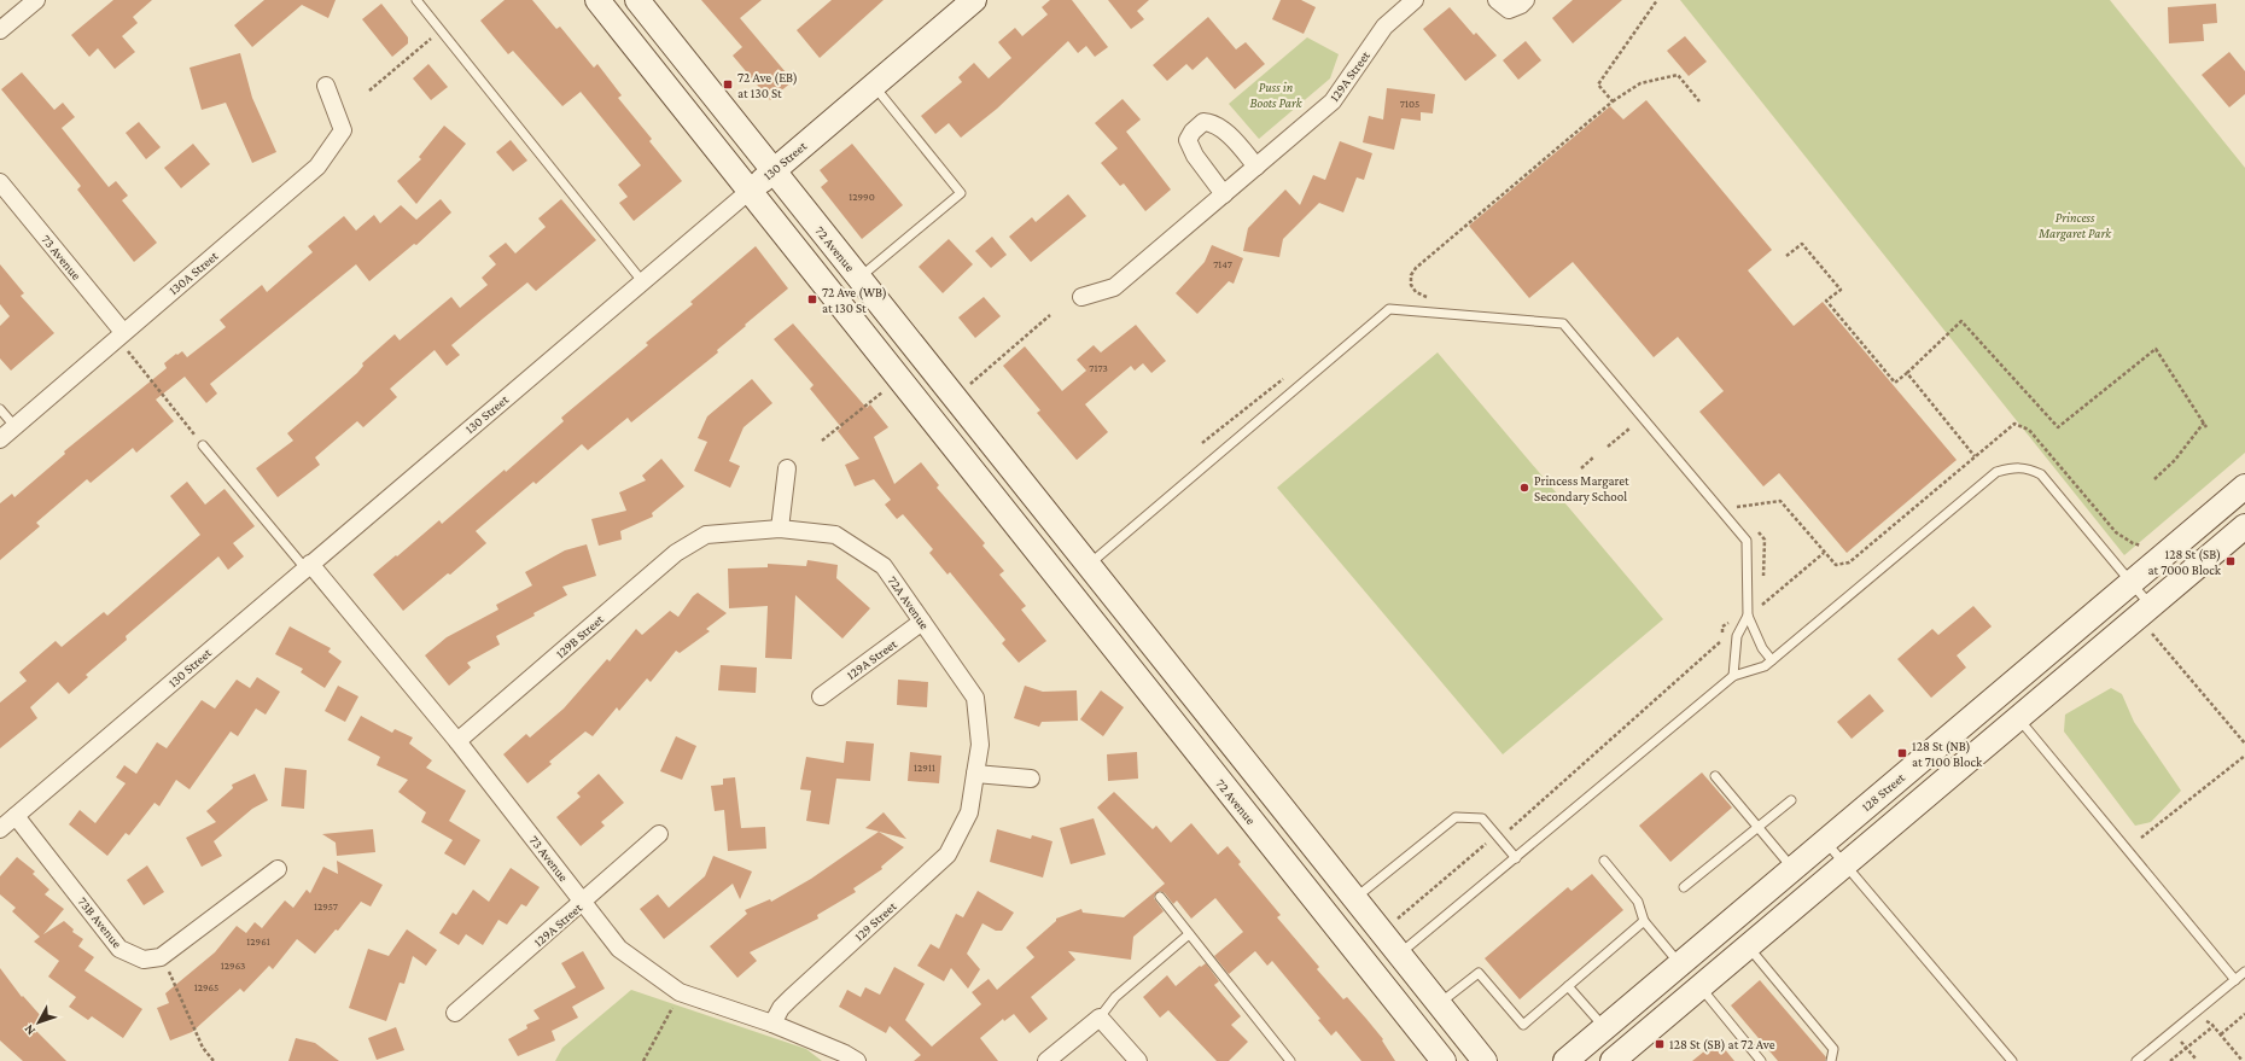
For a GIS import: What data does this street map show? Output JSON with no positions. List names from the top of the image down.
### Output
{
  "streets": {
    "main road": ["130 Street", "72 Avenue", "128 Street"],
    "street": [
      "129A Street",
      "73 Avenue",
      "130A Street",
      "72A Avenue",
      "129B Street",
      "129 Street",
      "73B Avenue"
    ]
  },
  "crossings": [
    ["129A Street", "73 Avenue"],
    ["129A Street", "72A Avenue"],
    ["130 Street", "72 Avenue"],
    ["130 Street", "73 Avenue"],
    ["130 Street", "73B Avenue"],
    ["73 Avenue", "130A Street"],
    ["73 Avenue", "129B Street"],
    ["73 Avenue", "129 Street"],
    ["72A Avenue", "129B Street"],
    ["72A Avenue", "129 Street"]
  ],
  "parks": ["Puss in Boots Park", "Princess Margaret Park"],
  "places": {
    "transit": [
      "72 Ave (EB) at 130 St",
      "72 Ave (WB) at 130 St",
      "128 St (SB) at 7000 Block",
      "128 St (NB) at 7100 Block",
      "128 St (SB) at 72 Ave"
    ],
    "other": ["Princess Margaret Secondary School"]
  },
  "house_numbers": [
    "7105",
    "12990",
    "7147",
    "7173",
    "12911",
    "12957",
    "12961",
    "12963",
    "12965"
  ],
  "north": "bottom left"
}
